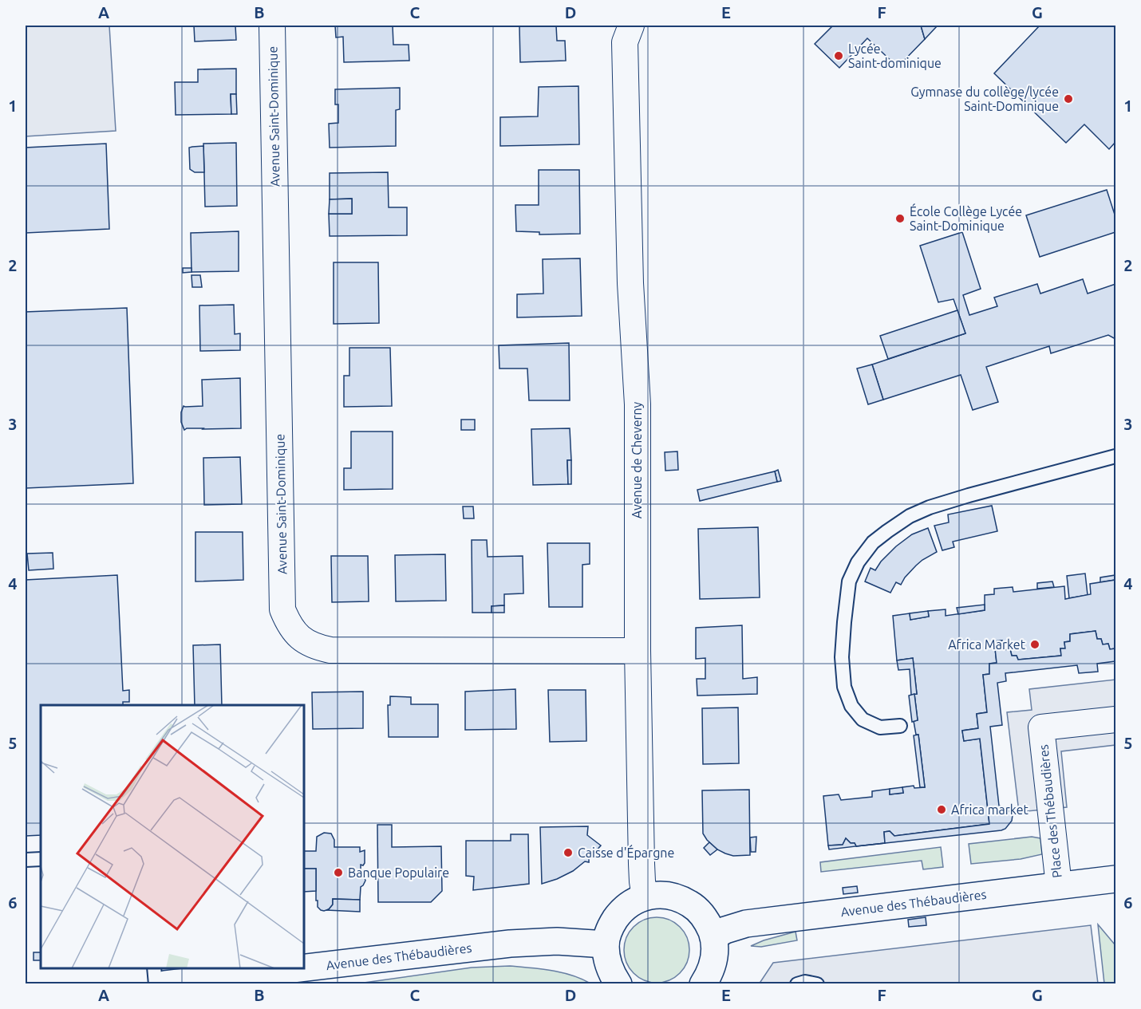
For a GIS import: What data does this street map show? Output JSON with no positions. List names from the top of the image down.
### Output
{
  "streets": {
    "street": [
      "Avenue Saint-Dominique",
      "Avenue de Cheverny",
      "Place des Thébaudières",
      "Avenue des Thébaudières"
    ]
  },
  "crossings": [
    ["Avenue Saint-Dominique", "Avenue de Cheverny"],
    ["Place des Thébaudières", "Avenue des Thébaudières"]
  ],
  "places": [
    "Lycée Saint-dominique",
    "Gymnase du collège/lycée Saint-Dominique",
    "École Collège Lycée Saint-Dominique",
    "Africa Market",
    "Africa market",
    "Caisse d'Épargne",
    "Banque Populaire"
  ],
  "grid": {
    "columns": [
      "A",
      "B",
      "C",
      "D",
      "E",
      "F",
      "G"
    ],
    "rows": [
      "1",
      "2",
      "3",
      "4",
      "5",
      "6"
    ]
  }
}
